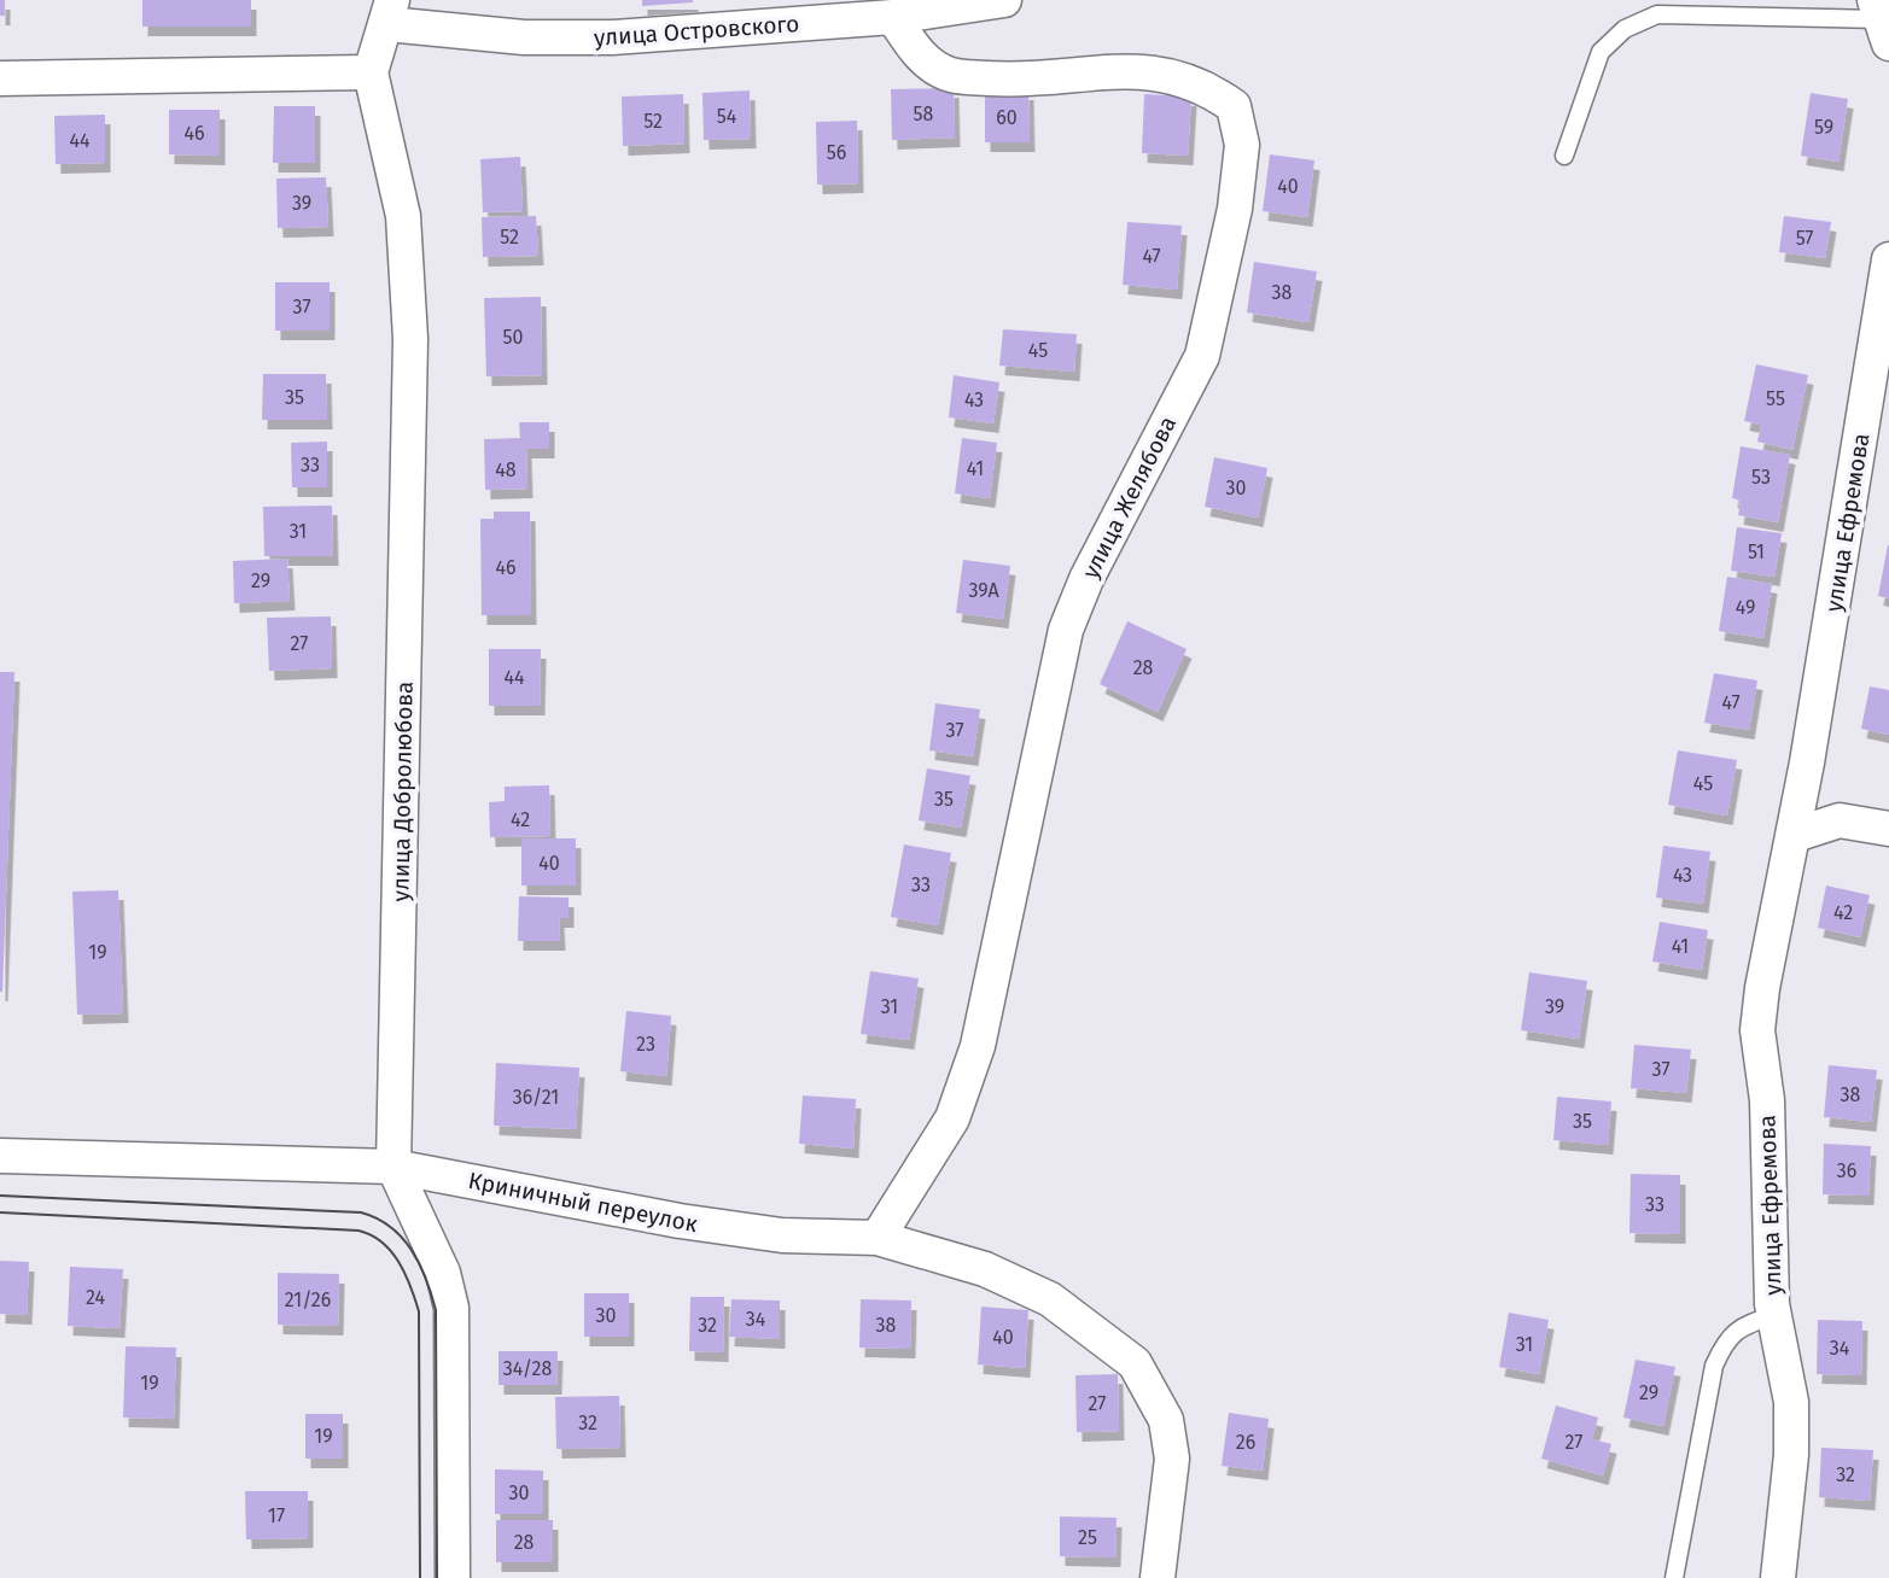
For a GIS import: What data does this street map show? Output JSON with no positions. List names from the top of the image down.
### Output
{
  "streets": {
    "street": [
      "улица Островского",
      "улица Желябова",
      "улица Ефремова",
      "улица Добролюбова",
      "Криничный переулок"
    ]
  },
  "crossings": [
    ["улица Островского", "улица Желябова"],
    ["улица Желябова", "Криничный переулок"],
    ["улица Добролюбова", "Криничный переулок"]
  ],
  "house_numbers": [
    "58",
    "54",
    "60",
    "52",
    "59",
    "46",
    "44",
    "56",
    "40",
    "39",
    "52",
    "57",
    "47",
    "38",
    "37",
    "50",
    "45",
    "35",
    "55",
    "43",
    "33",
    "41",
    "48",
    "53",
    "30",
    "31",
    "51",
    "46",
    "29",
    "39А",
    "49",
    "27",
    "28",
    "44",
    "47",
    "37",
    "45",
    "35",
    "42",
    "40",
    "43",
    "33",
    "42",
    "41",
    "19",
    "31",
    "39",
    "23",
    "37",
    "38",
    "36/21",
    "35",
    "36",
    "33",
    "24",
    "21/26",
    "30",
    "34",
    "32",
    "38",
    "40",
    "31",
    "34",
    "34/28",
    "19",
    "29",
    "27",
    "32",
    "19",
    "26",
    "27",
    "32",
    "30",
    "17",
    "25",
    "28"
  ]
}
